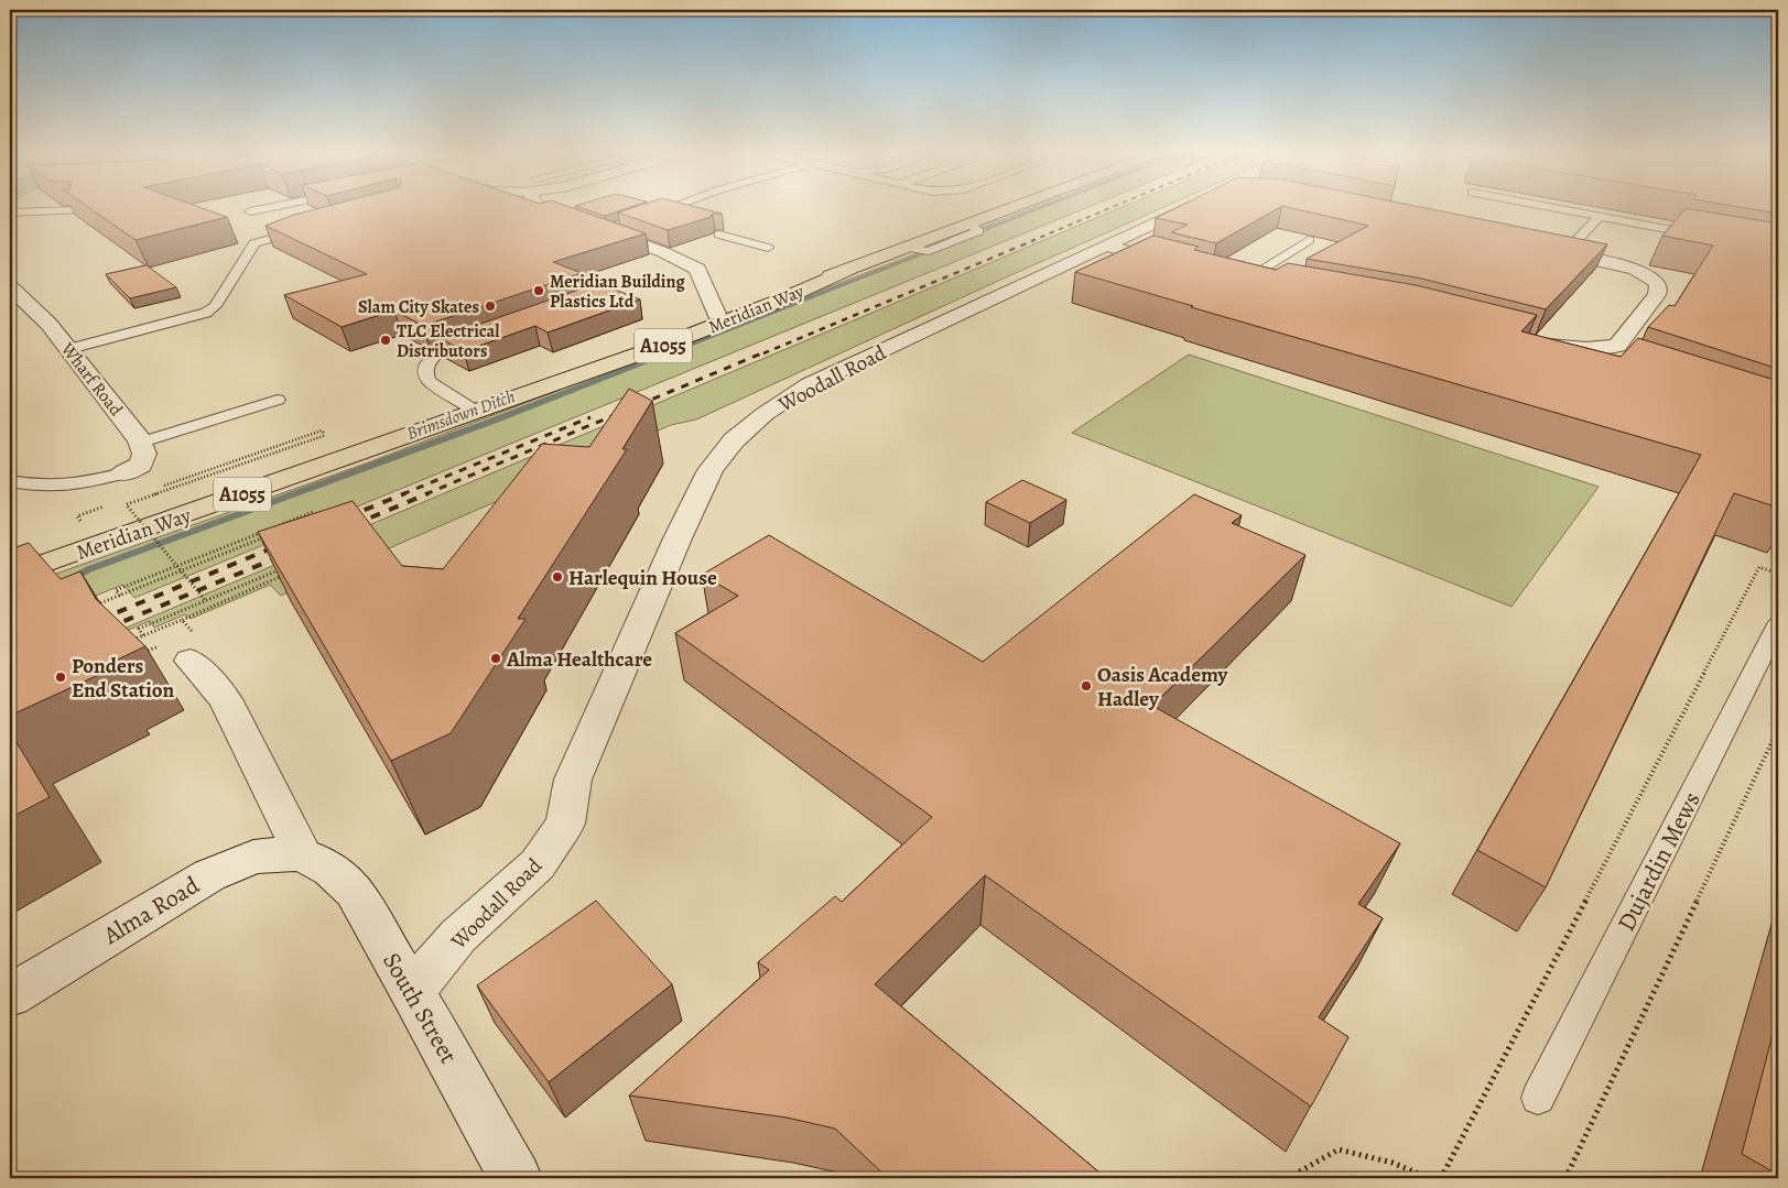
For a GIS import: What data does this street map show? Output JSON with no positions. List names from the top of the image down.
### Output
{
  "streets": {
    "main road": ["Meridian Way", "A1055"],
    "street": [
      "Woodall Road",
      "Wharf Road",
      "Alma Road",
      "South Street"
    ],
    "lane": ["Dujardin Mews"]
  },
  "crossings": [
    ["Woodall Road", "South Street"],
    ["Alma Road", "South Street"]
  ],
  "water": ["Brimsdown Ditch"],
  "places": [
    "Meridian Building Plastics Ltd",
    "Slam City Skates",
    "TLC Electrical Distributors",
    "Harlequin House",
    "Alma Healthcare",
    "Ponders End Station",
    "Oasis Academy Hadley"
  ]
}
